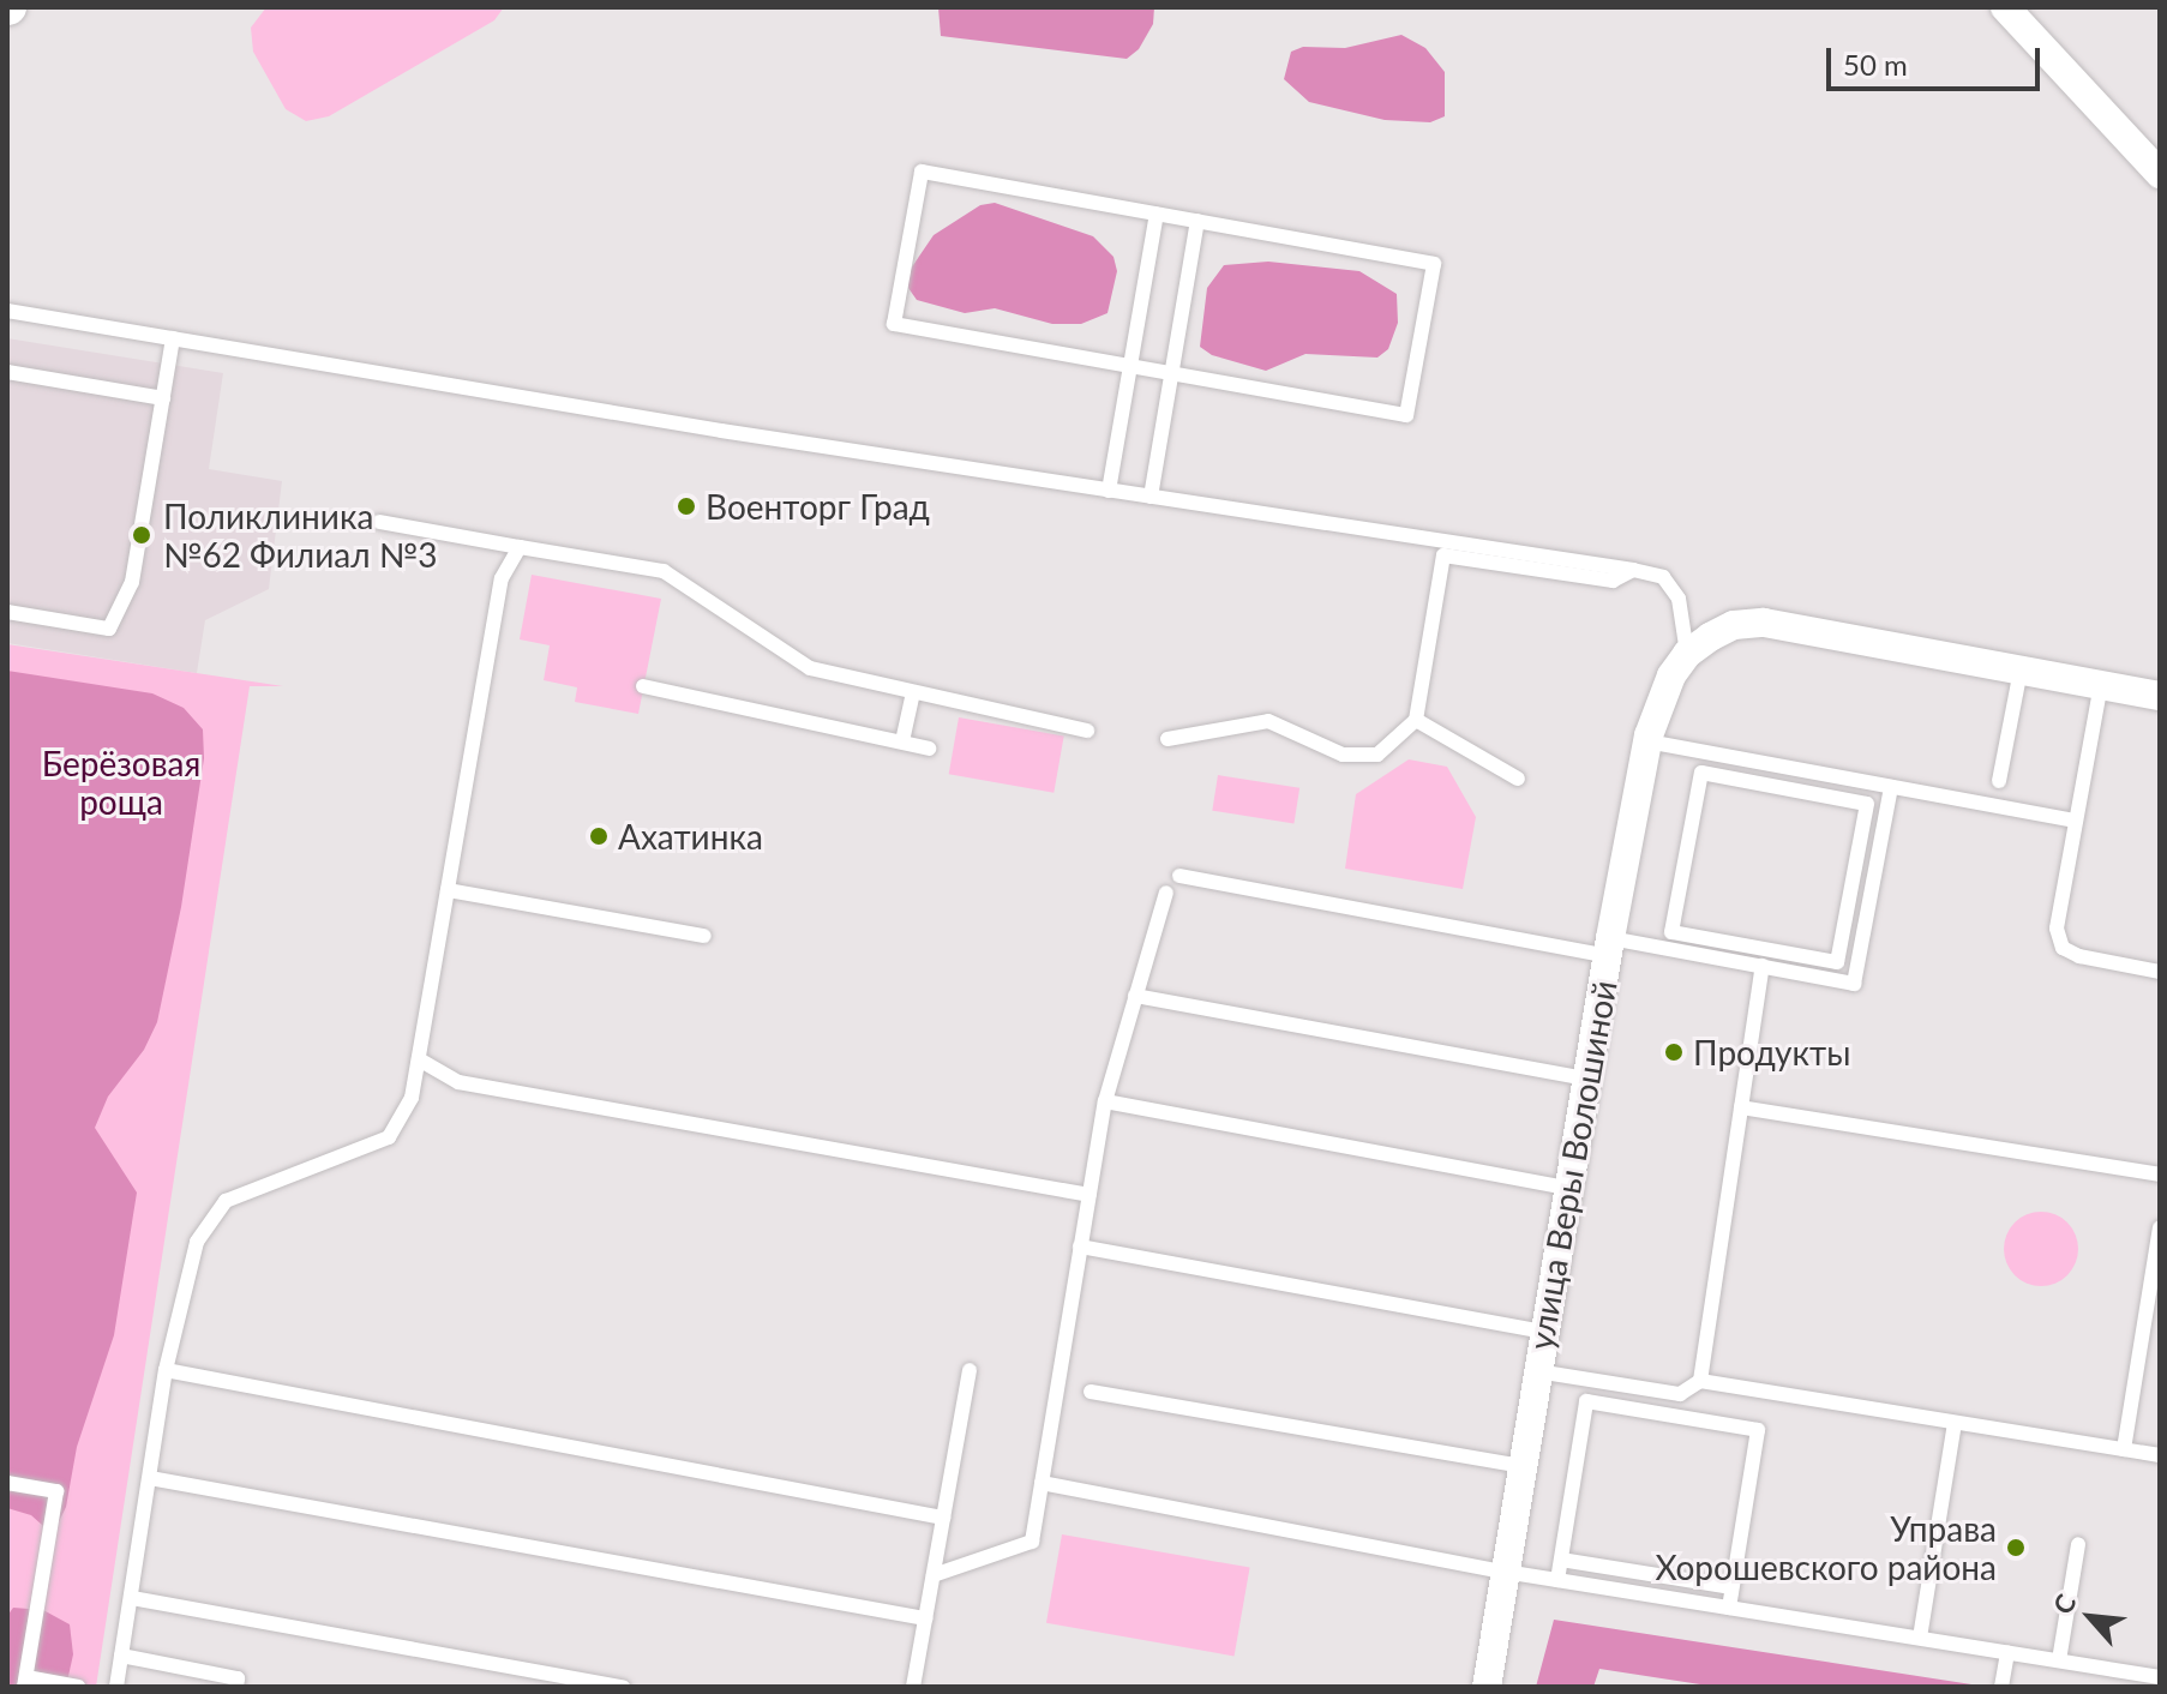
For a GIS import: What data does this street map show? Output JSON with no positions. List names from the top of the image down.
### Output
{
  "streets": {
    "street": ["улица Веры Волошиной"]
  },
  "parks": ["Берёзовая роща"],
  "places": [
    "Военторг Град",
    "Поликлиника №62 Филиал №3",
    "Ахатинка",
    "Продукты",
    "Управа Хорошевского района"
  ],
  "scale_bar": "50 m",
  "north": "top left"
}
